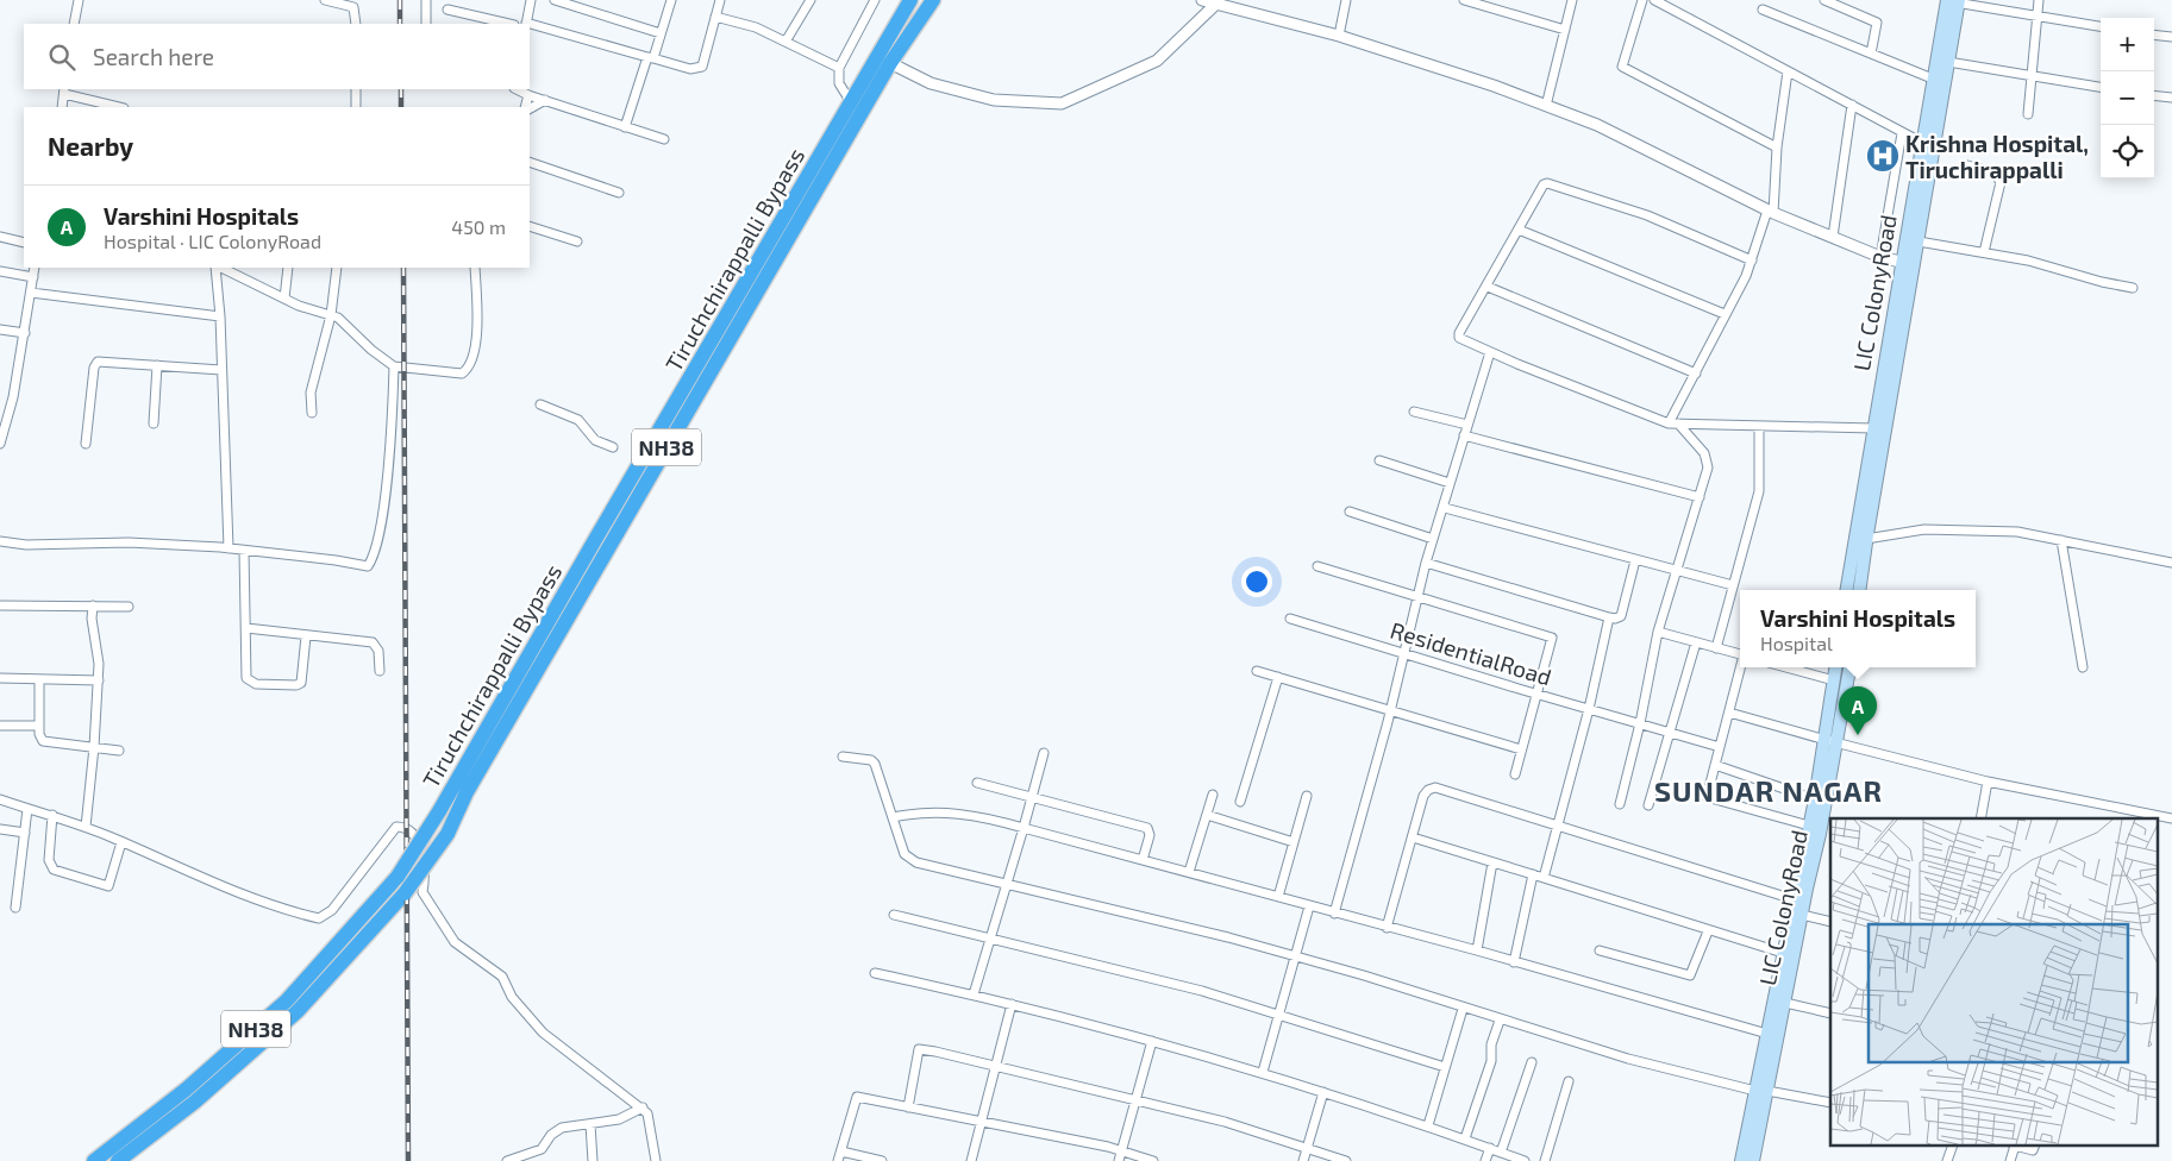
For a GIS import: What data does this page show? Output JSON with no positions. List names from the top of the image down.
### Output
{
  "streets": {
    "highway": ["Tiruchchirappalli Bypass", "NH38"],
    "main road": ["LIC ColonyRoad"],
    "street": ["ResidentialRoad"]
  },
  "districts": ["SUNDAR NAGAR"],
  "places": {
    "hospital": ["Krishna Hospital, Tiruchirappalli"]
  },
  "page": {
    "map_buttons": ["+", "−"],
    "search": "Search here",
    "heading": "Nearby",
    "list": [
      {
        "mark": "A",
        "name": "Varshini Hospitals",
        "note": "Hospital · LIC ColonyRoad",
        "value": "450 m"
      }
    ],
    "popup": ["Varshini Hospitals", "Hospital"],
    "pins": "A"
  }
}
